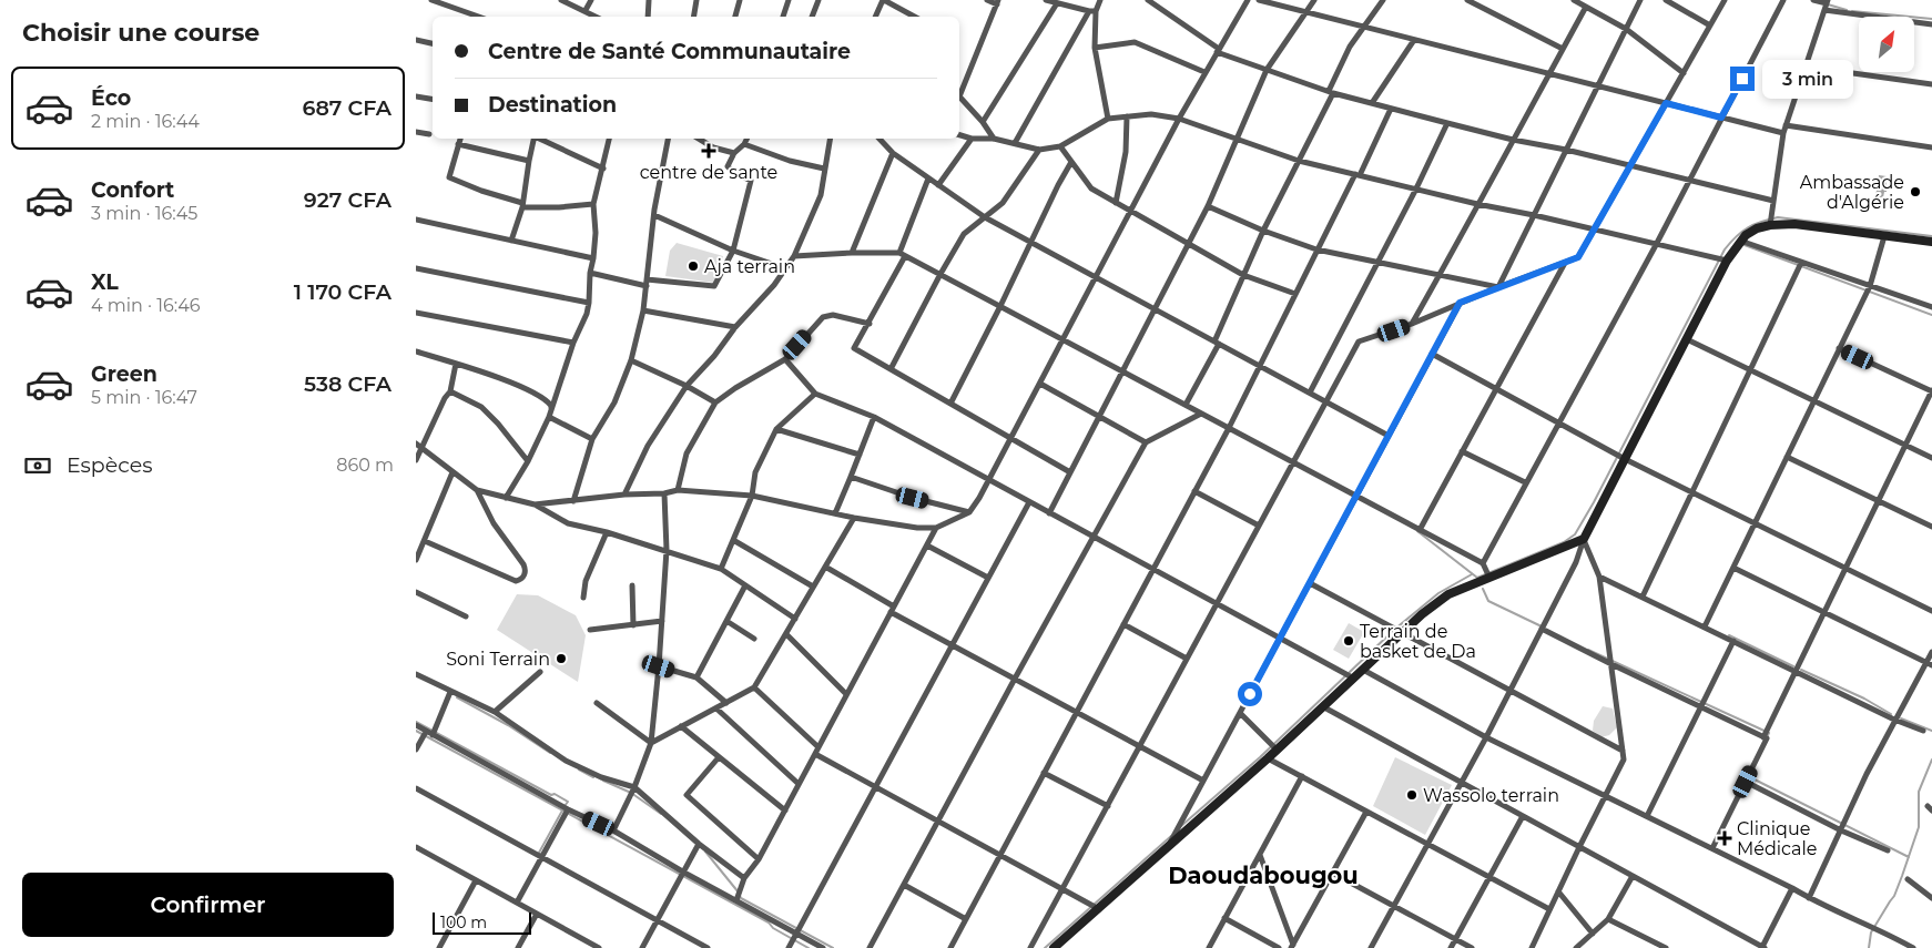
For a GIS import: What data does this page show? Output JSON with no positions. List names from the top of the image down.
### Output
{
  "districts": ["Daoudabougou"],
  "places": {
    "health": ["centre de sante", "Clinique Médicale"],
    "other": [
      "Ambassade d'Algérie",
      "Aja terrain",
      "Terrain de basket de Da",
      "Soni Terrain",
      "Wassolo terrain"
    ]
  },
  "scale_bar": "100 m",
  "north": "top right",
  "page": {
    "heading": "Choisir une course",
    "banner": ["Centre de Santé Communautaire", "Destination"],
    "bubble": "3 min",
    "list": [
      {
        "name": "Éco",
        "note": "2 min · 16:44",
        "value": "687 CFA"
      },
      {
        "name": "Confort",
        "note": "3 min · 16:45",
        "value": "927 CFA"
      },
      {
        "name": "XL",
        "note": "4 min · 16:46",
        "value": "1 170 CFA"
      },
      {
        "name": "Green",
        "note": "5 min · 16:47",
        "value": "538 CFA"
      }
    ],
    "pay": ["Espèces", "860 m"],
    "buttons": "Confirmer",
    "scale": "100 m"
  }
}
